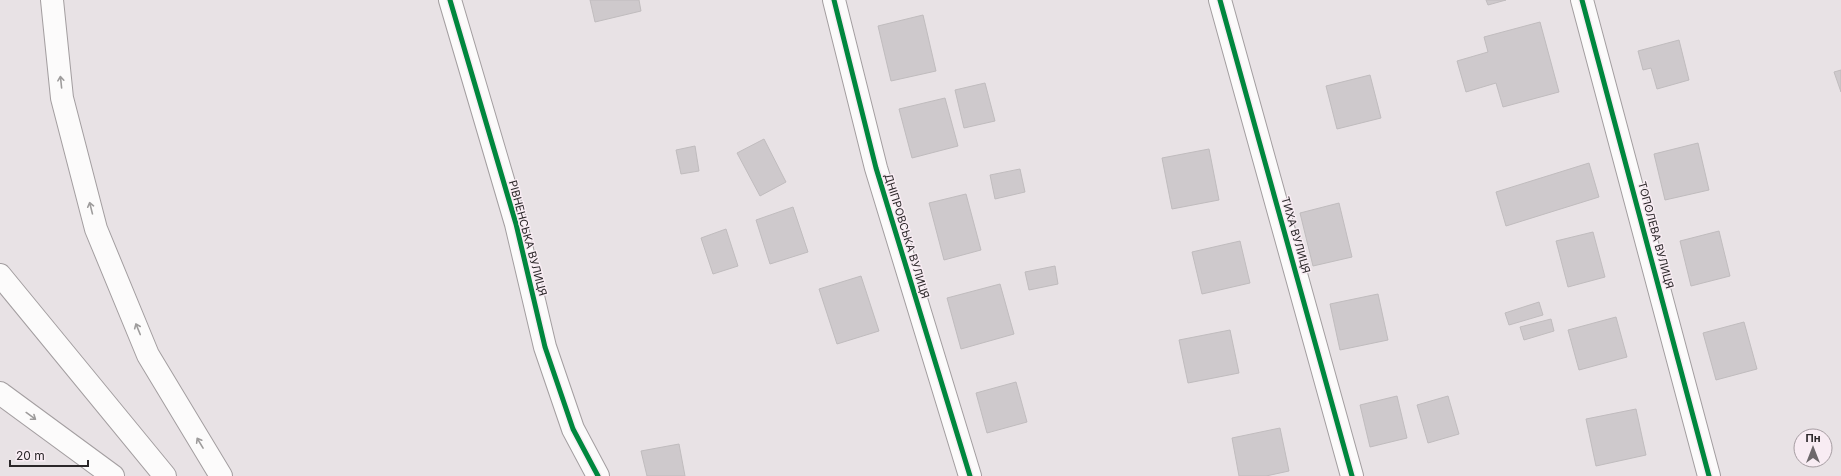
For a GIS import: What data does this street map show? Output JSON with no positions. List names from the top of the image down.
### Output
{
  "streets": {
    "main road": [
      "ТИХА ВУЛИЦЯ",
      "ТОПОЛЕВА ВУЛИЦЯ",
      "ДНІПРОВСЬКА ВУЛИЦЯ",
      "РІВНЕНСЬКА ВУЛИЦЯ"
    ]
  },
  "scale_bar": "20 m",
  "north": "top"
}
